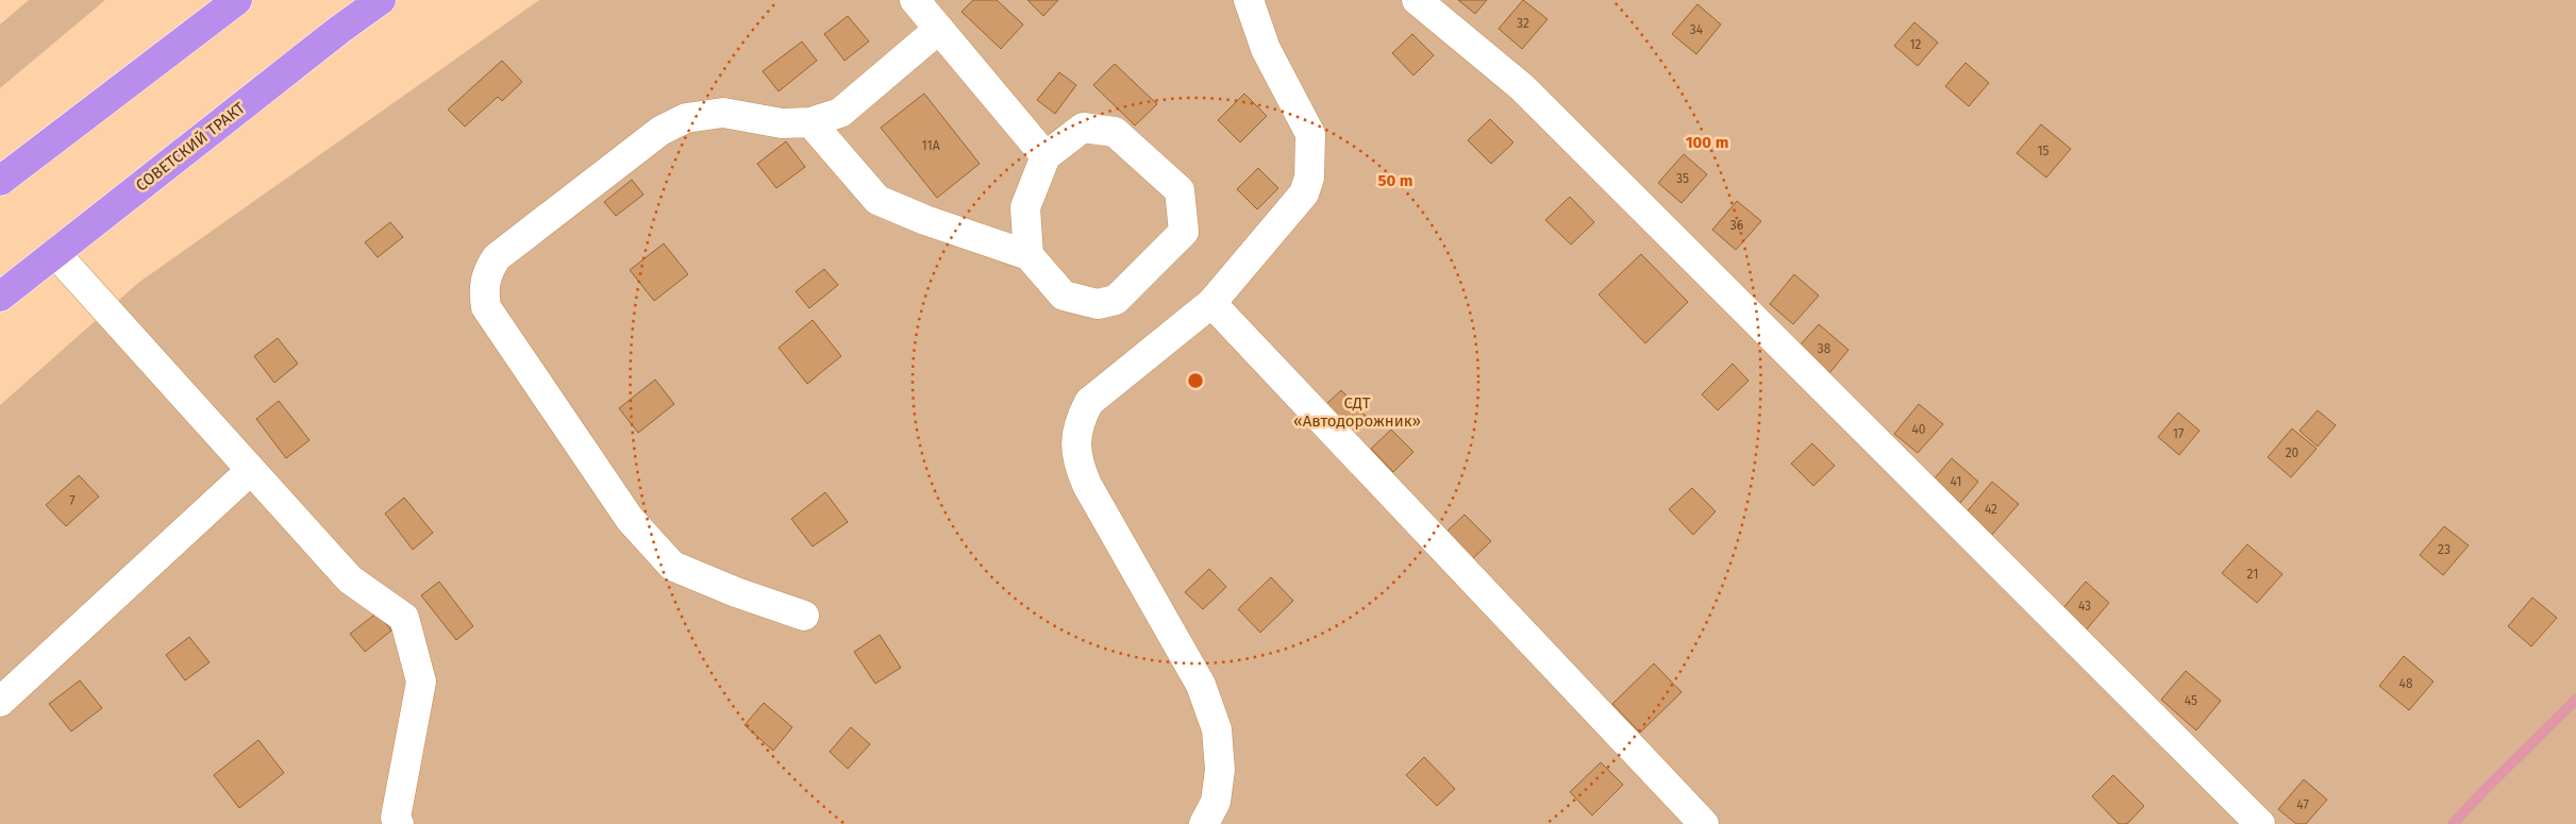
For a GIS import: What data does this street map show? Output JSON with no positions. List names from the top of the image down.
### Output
{
  "streets": {
    "highway": ["СОВЕТСКИЙ ТРАКТ"]
  },
  "parks": ["СДТ «Автодорожник»"],
  "house_numbers": [
    "32",
    "34",
    "12",
    "11А",
    "15",
    "35",
    "36",
    "38",
    "40",
    "17",
    "20",
    "41",
    "7",
    "42",
    "23",
    "21",
    "43",
    "48",
    "45",
    "47"
  ],
  "rings": ["100 m", "50 m"]
}
